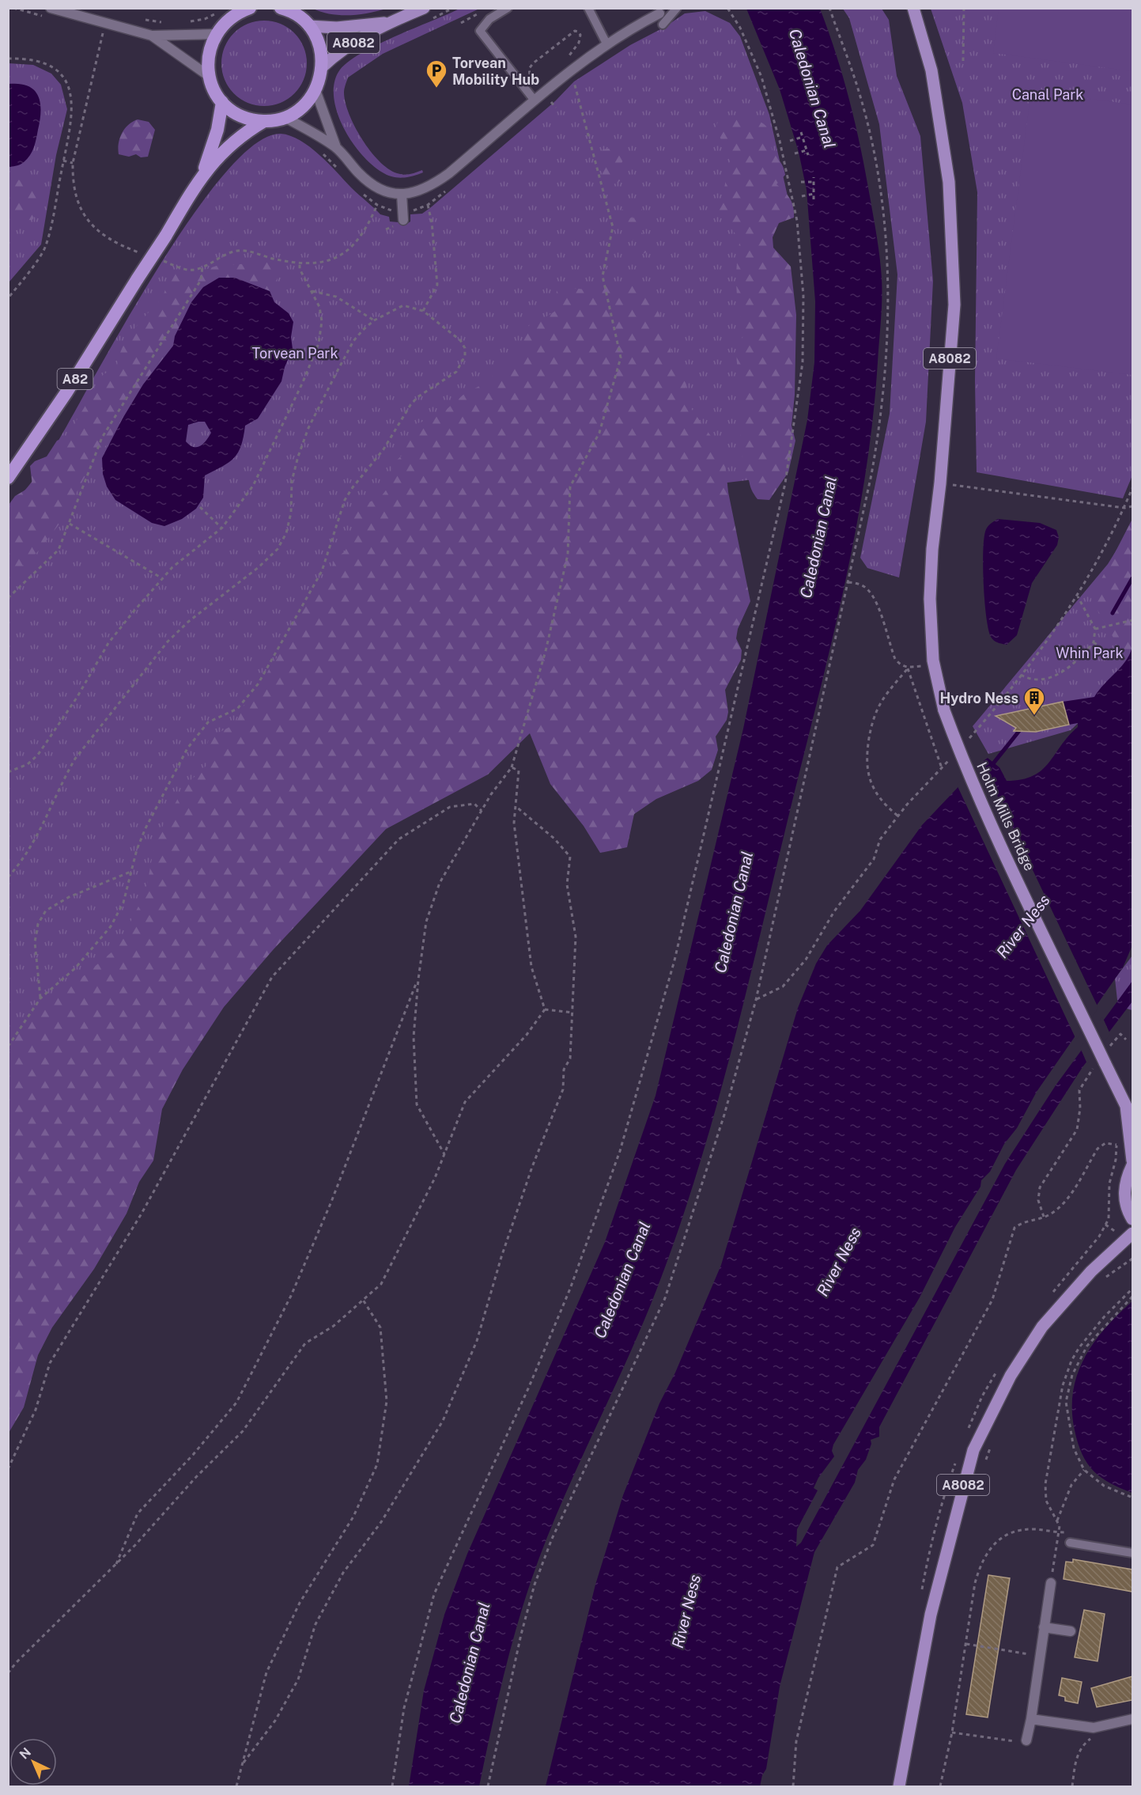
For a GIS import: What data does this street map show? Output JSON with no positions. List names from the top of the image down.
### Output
{
  "streets": {
    "highway": ["A82"],
    "main road": ["A8082", "Holm Mills Bridge"]
  },
  "crossings": [
    ["A8082", "Holm Mills Bridge"]
  ],
  "water": ["Caledonian Canal", "River Ness"],
  "parks": ["Canal Park", "Torvean Park", "Whin Park"],
  "places": {
    "parking": ["Torvean Mobility Hub"],
    "building": ["Hydro Ness"]
  },
  "north": "top left"
}
